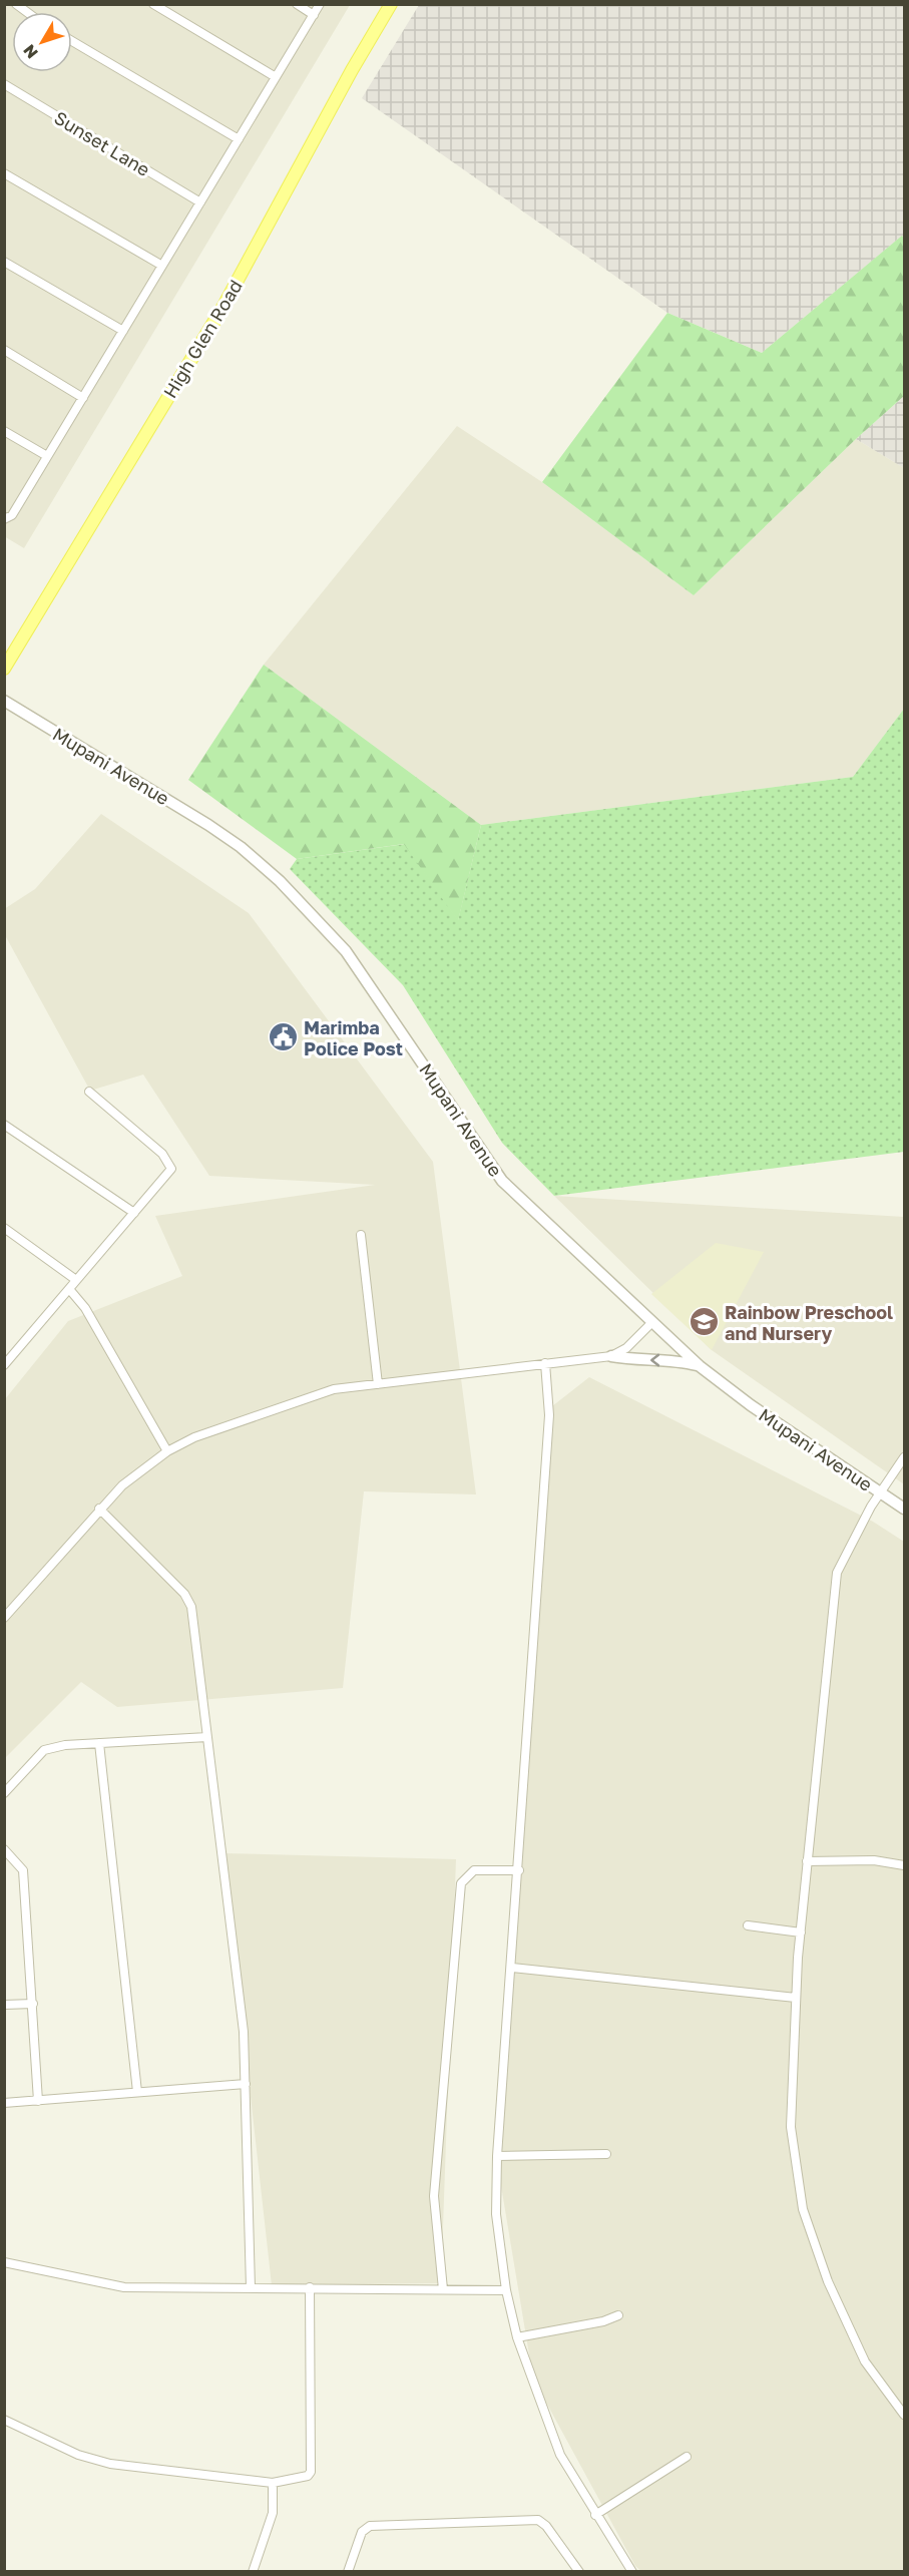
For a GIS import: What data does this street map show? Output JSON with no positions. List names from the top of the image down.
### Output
{
  "streets": {
    "main road": ["High Glen Road"],
    "street": ["Sunset Lane", "Mupani Avenue"]
  },
  "places": {
    "public building": ["Marimba Police Post"],
    "school or university": ["Rainbow Preschool and Nursery"]
  },
  "north": "bottom left"
}
